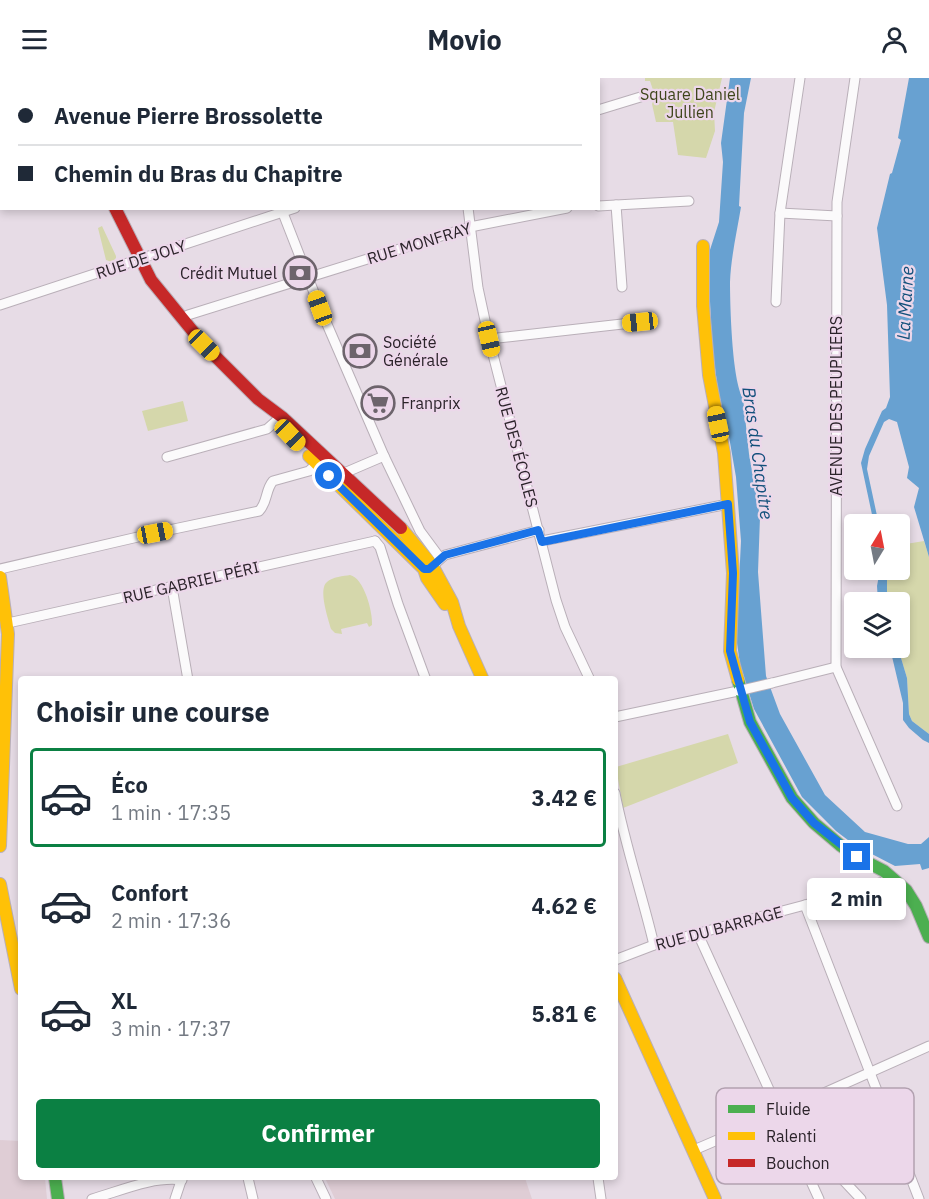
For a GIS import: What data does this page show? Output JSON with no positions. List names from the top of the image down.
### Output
{
  "streets": {
    "street": [
      "RUE MONFRAY",
      "RUE DE JOLY",
      "AVENUE DES PEUPLIERS",
      "RUE DES ÉCOLES",
      "RUE GABRIEL PÉRI",
      "RUE DU BARRAGE"
    ]
  },
  "crossings": [
    ["RUE MONFRAY", "RUE DES ÉCOLES"]
  ],
  "water": ["La Marne", "Bras du Chapitre"],
  "parks": ["Square Daniel Jullien"],
  "places": {
    "bank": ["Crédit Mutuel", "Société Générale"],
    "supermarket": ["Franprix"]
  },
  "legend": ["Fluide", "Ralenti", "Bouchon"],
  "north": "top",
  "page": {
    "header": "Movio",
    "banner": ["Avenue Pierre Brossolette", "Chemin du Bras du Chapitre"],
    "heading": "Choisir une course",
    "list": [
      {
        "name": "Éco",
        "note": "1 min · 17:35",
        "value": "3.42 €"
      },
      {
        "name": "Confort",
        "note": "2 min · 17:36",
        "value": "4.62 €"
      },
      {
        "name": "XL",
        "note": "3 min · 17:37",
        "value": "5.81 €"
      }
    ],
    "bubble": "2 min",
    "buttons": "Confirmer"
  }
}
